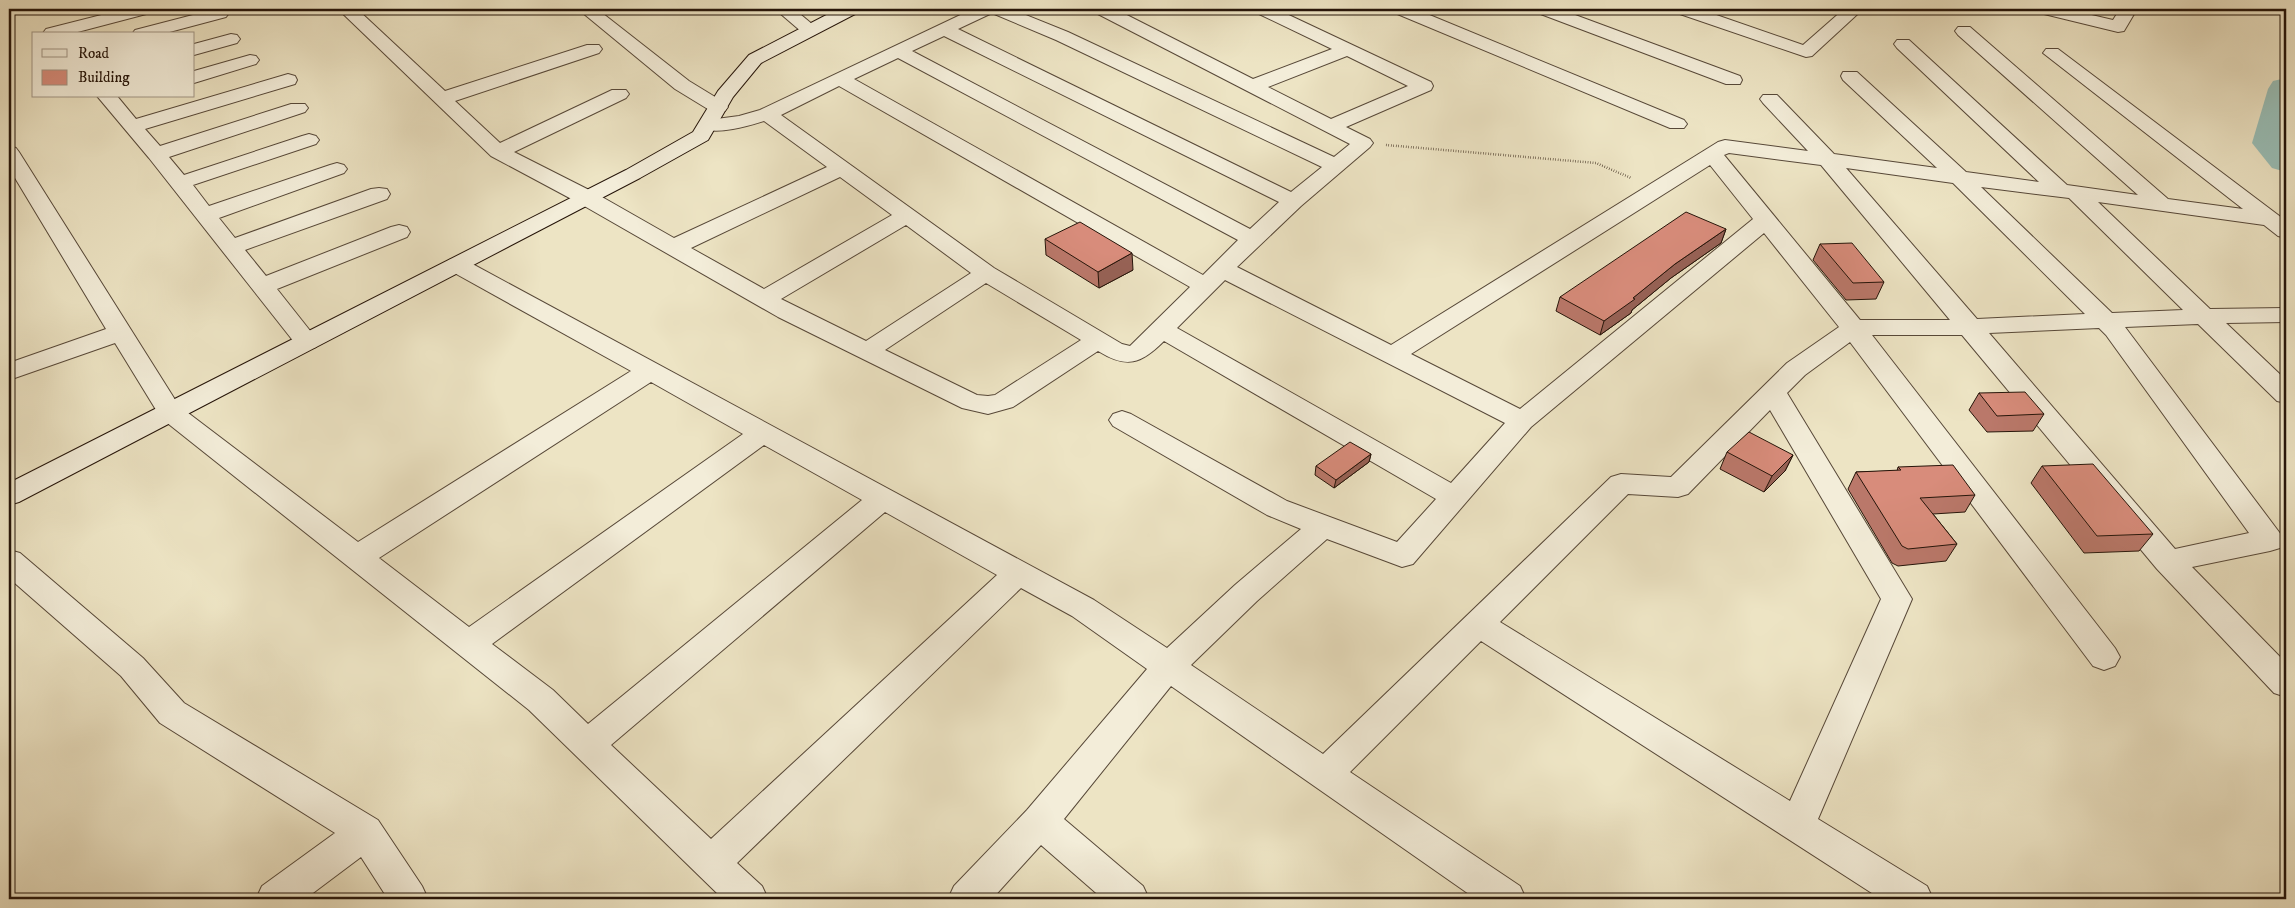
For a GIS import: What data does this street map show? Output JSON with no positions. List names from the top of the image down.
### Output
{
  "legend": ["Road", "Building"]
}
